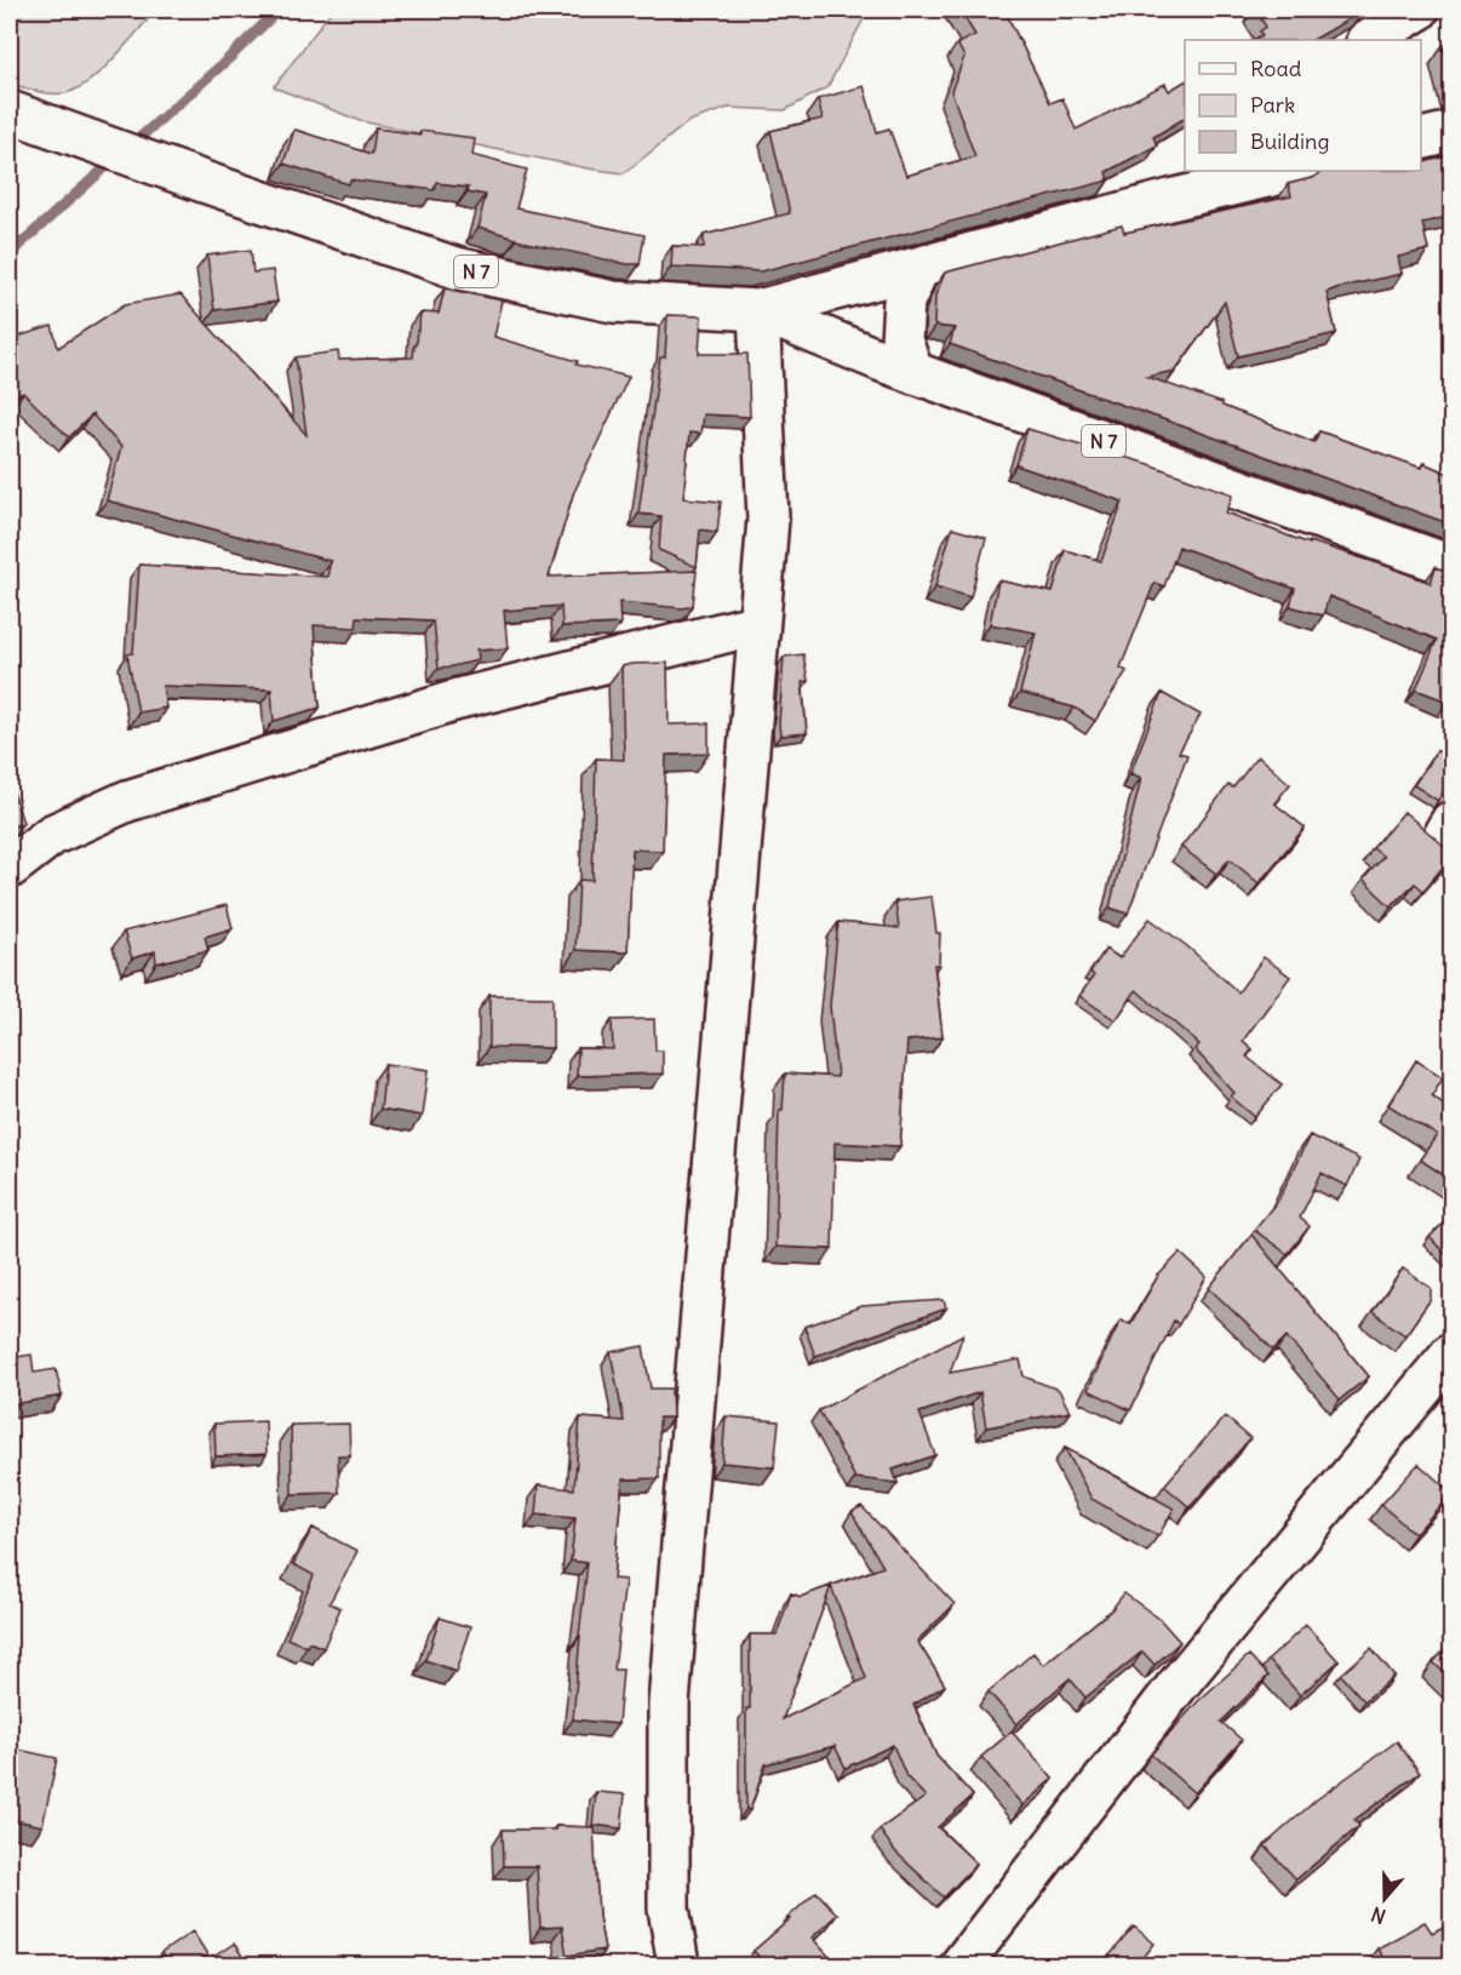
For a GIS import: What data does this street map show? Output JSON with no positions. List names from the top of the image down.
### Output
{
  "streets": {
    "street": ["N 7"]
  },
  "legend": ["Road", "Park", "Building"],
  "north": "bottom"
}
